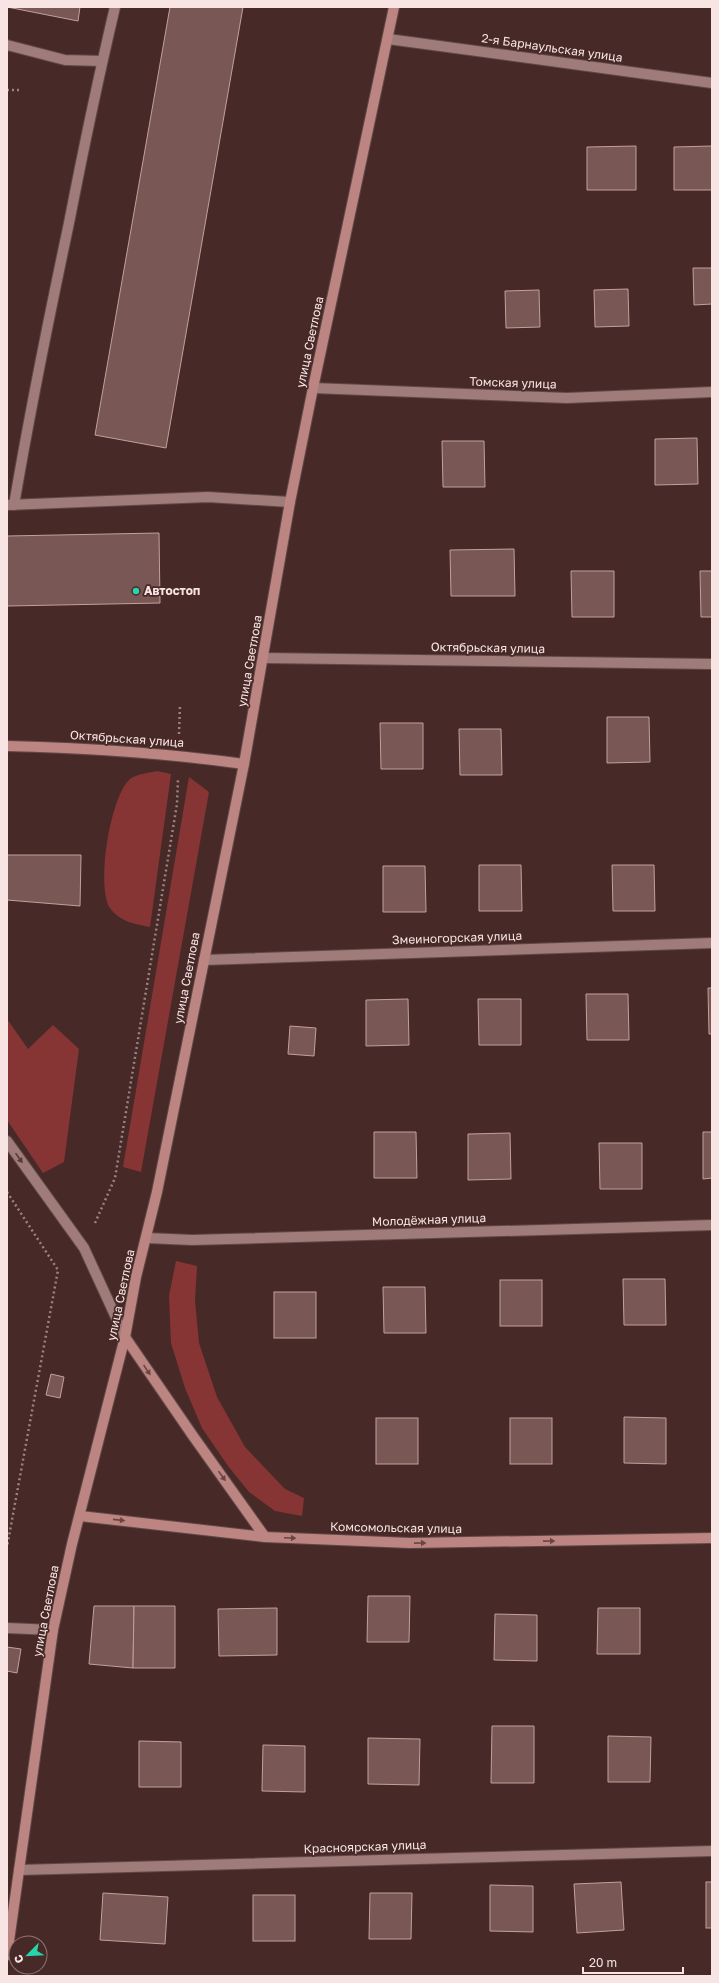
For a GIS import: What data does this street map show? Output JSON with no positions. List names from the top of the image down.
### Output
{
  "streets": {
    "main road": ["улица Светлова", "Октябрьская улица", "Комсомольская улица"],
    "street": [
      "2-я Барнаульская улица",
      "Томская улица",
      "Змеиногорская улица",
      "Молодёжная улица",
      "Красноярская улица"
    ]
  },
  "crossings": [
    ["2-я Барнаульская улица", "улица Светлова"],
    ["улица Светлова", "Томская улица"],
    ["улица Светлова", "Октябрьская улица"],
    ["улица Светлова", "Змеиногорская улица"],
    ["улица Светлова", "Молодёжная улица"],
    ["улица Светлова", "Комсомольская улица"],
    ["улица Светлова", "Красноярская улица"]
  ],
  "one_way": ["Комсомольская улица"],
  "places": ["Автостоп"],
  "scale_bar": "20 m",
  "north": "bottom left"
}
